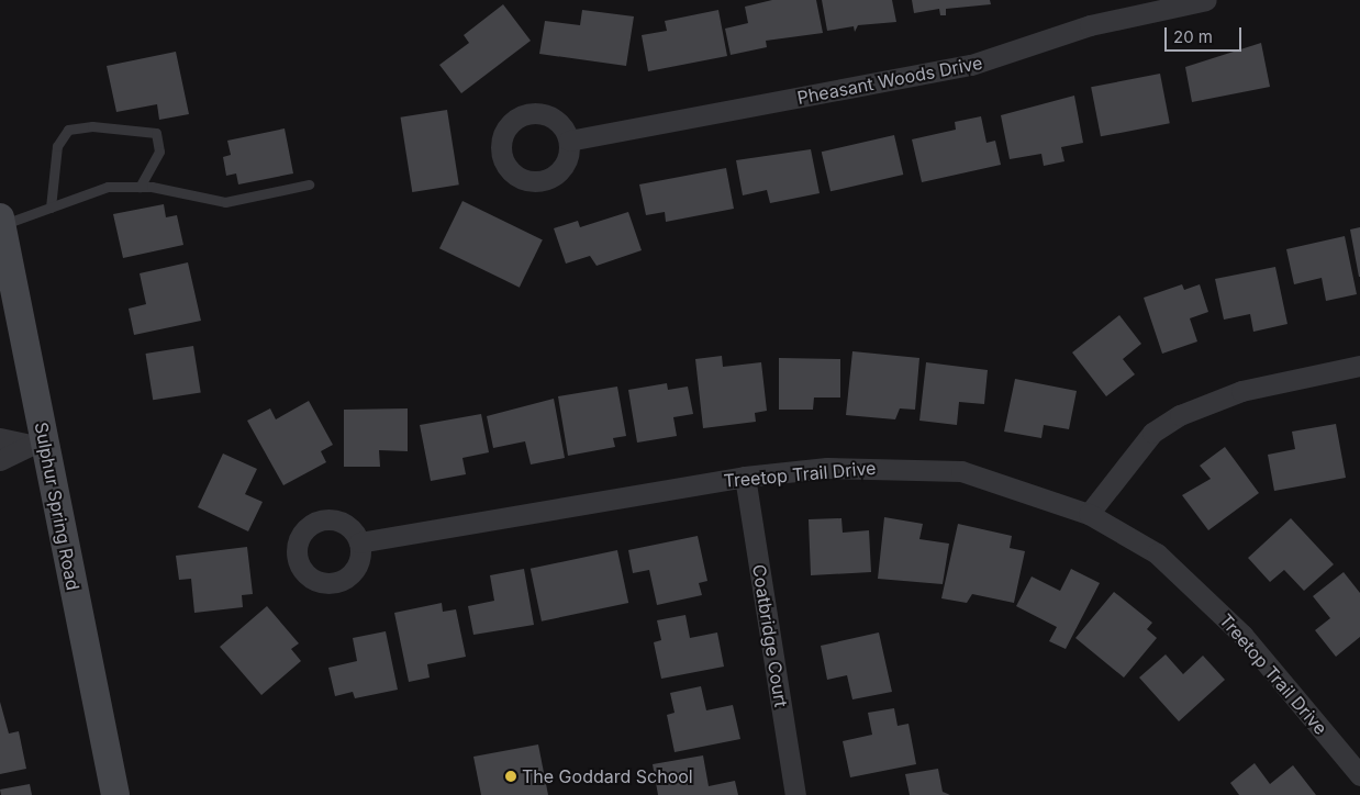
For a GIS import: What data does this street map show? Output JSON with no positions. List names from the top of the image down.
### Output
{
  "streets": {
    "main road": ["Sulphur Spring Road"],
    "street": ["Pheasant Woods Drive", "Treetop Trail Drive", "Coatbridge Court"]
  },
  "crossings": [
    ["Treetop Trail Drive", "Coatbridge Court"]
  ],
  "places": ["The Goddard School"],
  "scale_bar": "20 m"
}
